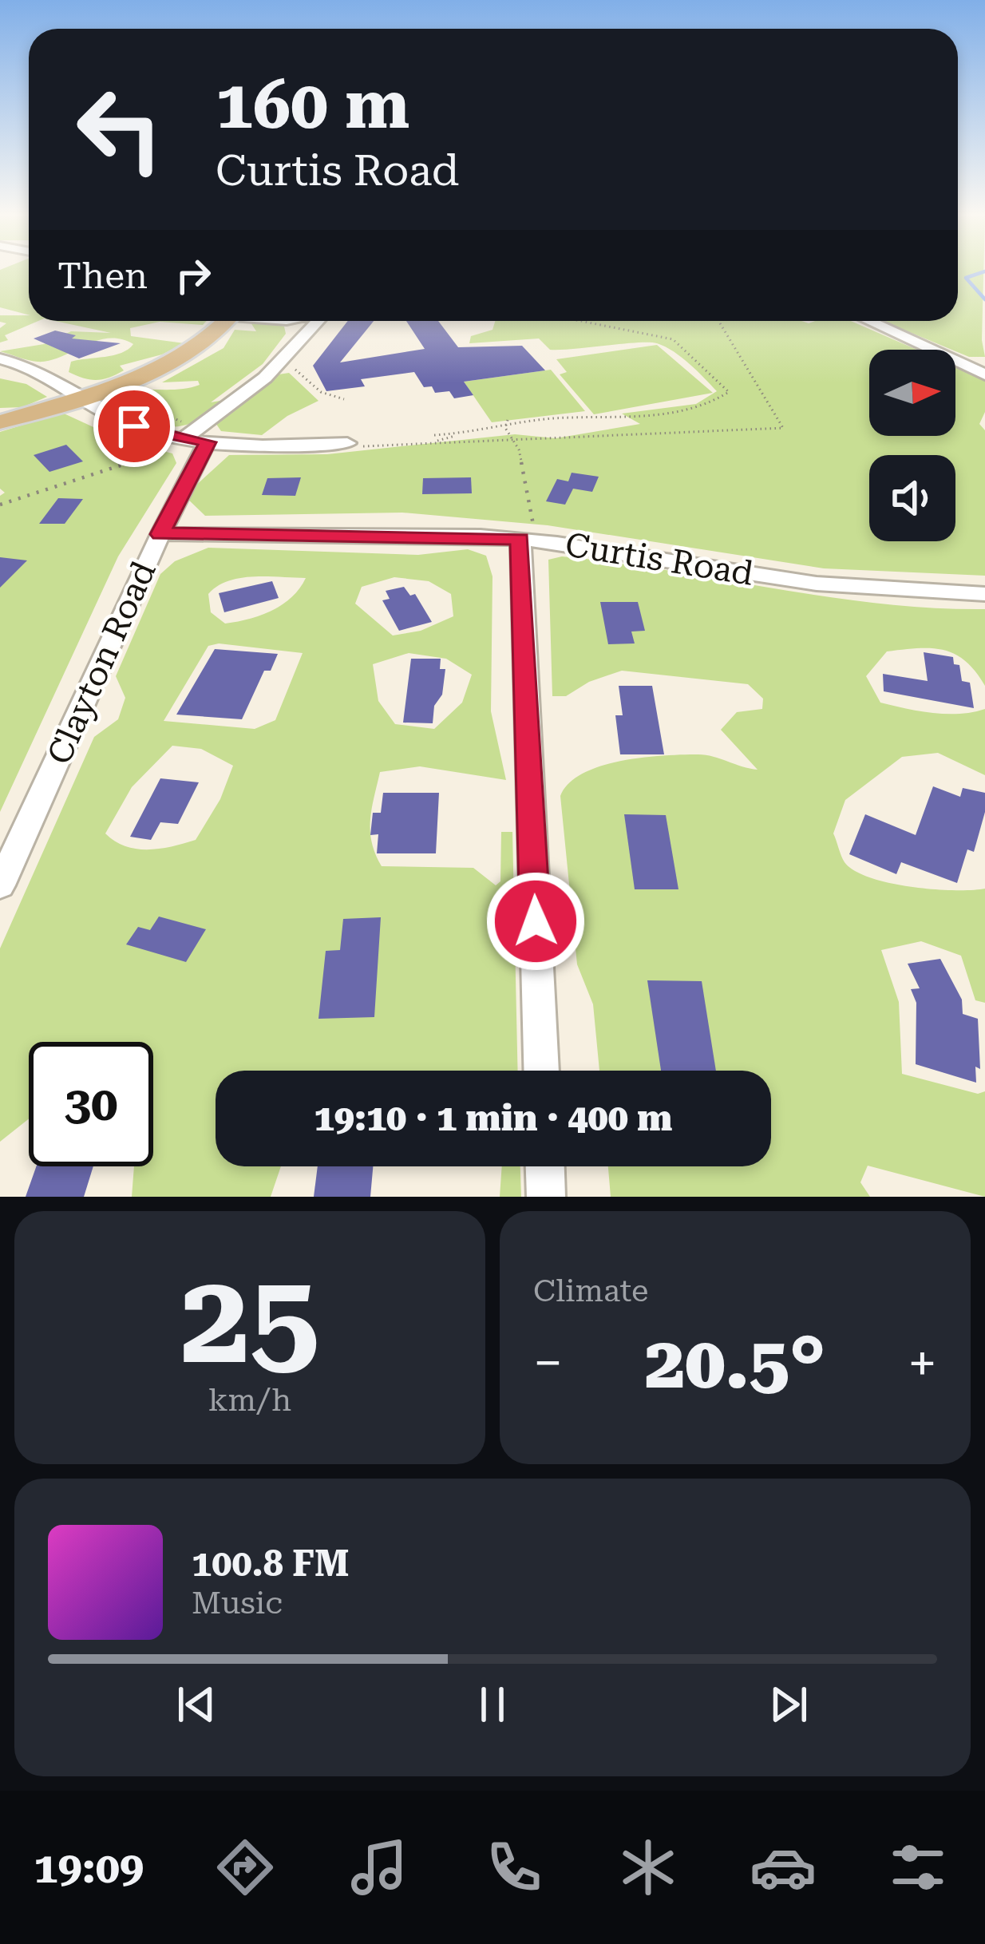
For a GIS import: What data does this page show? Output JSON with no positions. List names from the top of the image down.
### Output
{
  "streets": {
    "street": ["Curtis Road", "Clayton Road"]
  },
  "crossings": [
    ["Curtis Road", "Clayton Road"]
  ],
  "north": "right",
  "page": {
    "turn": ["160 m", "Curtis Road"],
    "then": "Then",
    "limit": "30",
    "trip": "19:10 · 1 min · 400 m",
    "tile": [
      ["25", "km/h"],
      "Climate"
    ],
    "heat": ["−", "20.5°", "+"],
    "song": ["100.8 FM", "Music"],
    "tabs": "19:09"
  }
}
